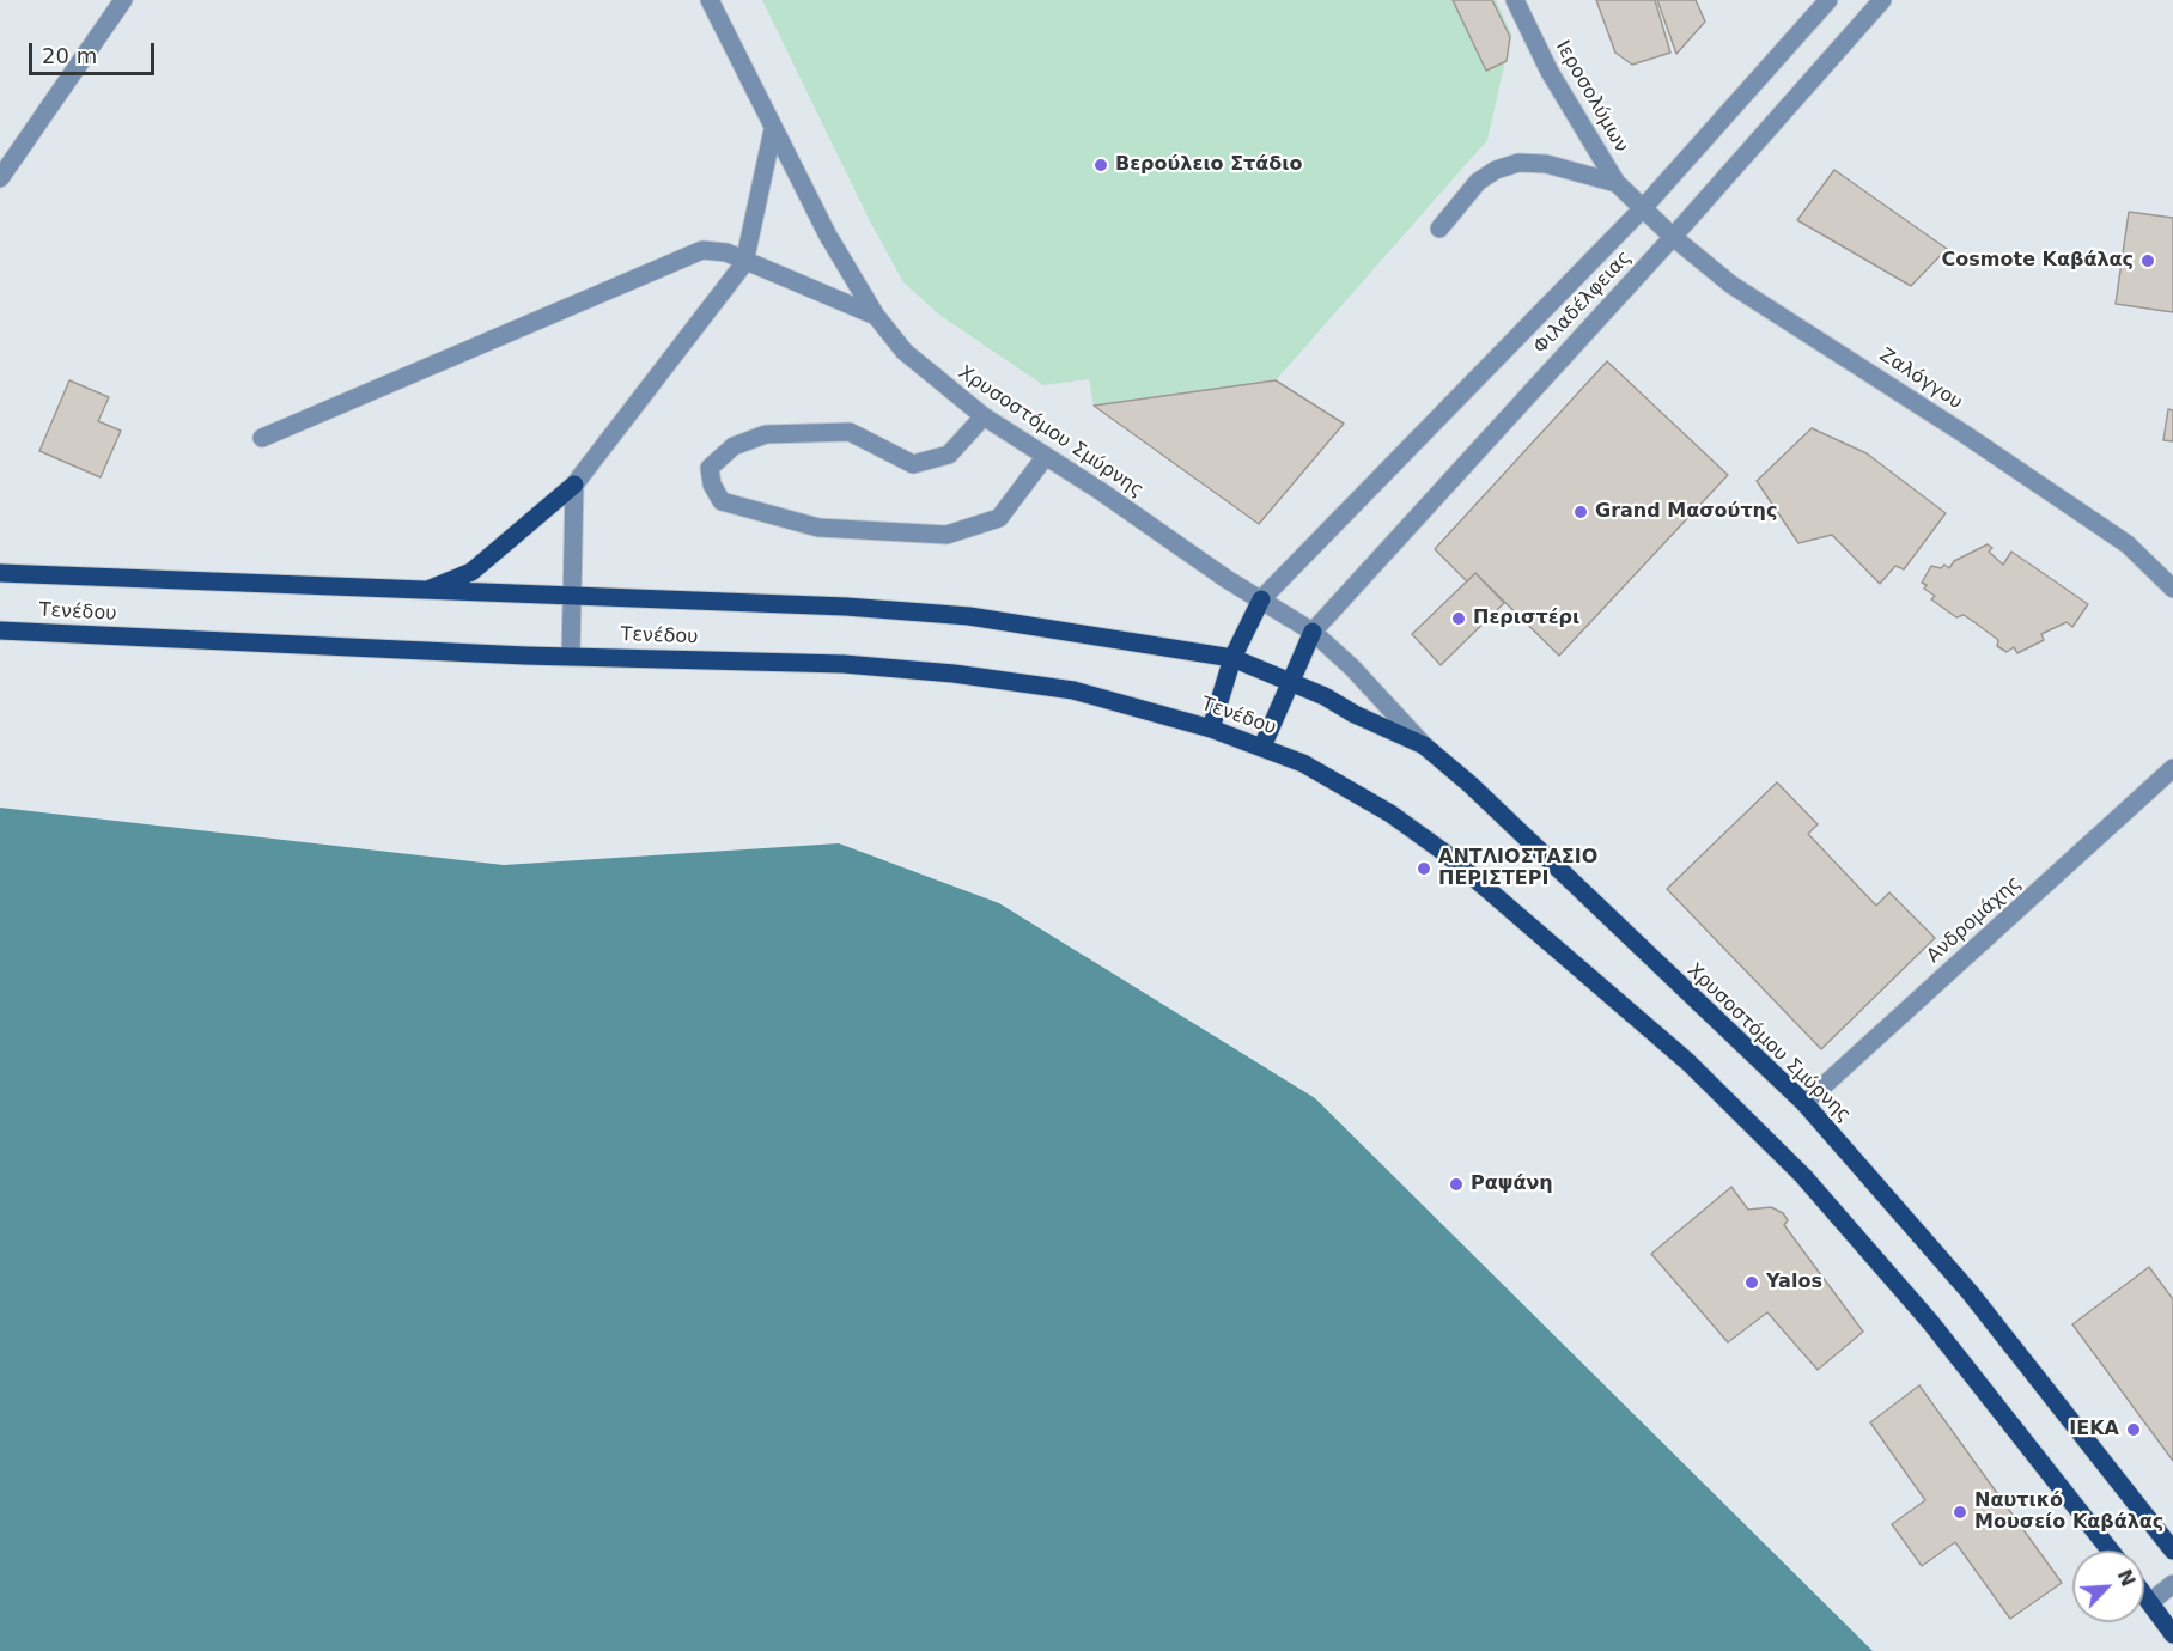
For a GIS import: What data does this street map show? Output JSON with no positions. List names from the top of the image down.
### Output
{
  "streets": {
    "main road": ["Χρυσοστόμου Σμύρνης", "Τενέδου"],
    "street": [
      "Ιεροσολύμων",
      "Φιλαδέλφειας",
      "Ζαλόγγου",
      "Ανδρομάχης"
    ]
  },
  "crossings": [
    ["Ιεροσολύμων", "Φιλαδέλφειας"],
    ["Ιεροσολύμων", "Ζαλόγγου"],
    ["Φιλαδέλφειας", "Ζαλόγγου"],
    ["Φιλαδέλφειας", "Χρυσοστόμου Σμύρνης"],
    ["Χρυσοστόμου Σμύρνης", "Τενέδου"],
    ["Χρυσοστόμου Σμύρνης", "Ανδρομάχης"]
  ],
  "places": [
    "Βερούλειο Στάδιο",
    "Cosmote Καβάλας",
    "Grand Μασούτης",
    "Περιστέρι",
    "ΑΝΤΛΙΟΣΤΑΣΙΟ ΠΕΡΙΣΤΕΡΙ",
    "Ραψάνη",
    "Yalos",
    "ΙΕΚΑ",
    "Ναυτικό Μουσείο Καβάλας"
  ],
  "scale_bar": "20 m",
  "north": "top right"
}
